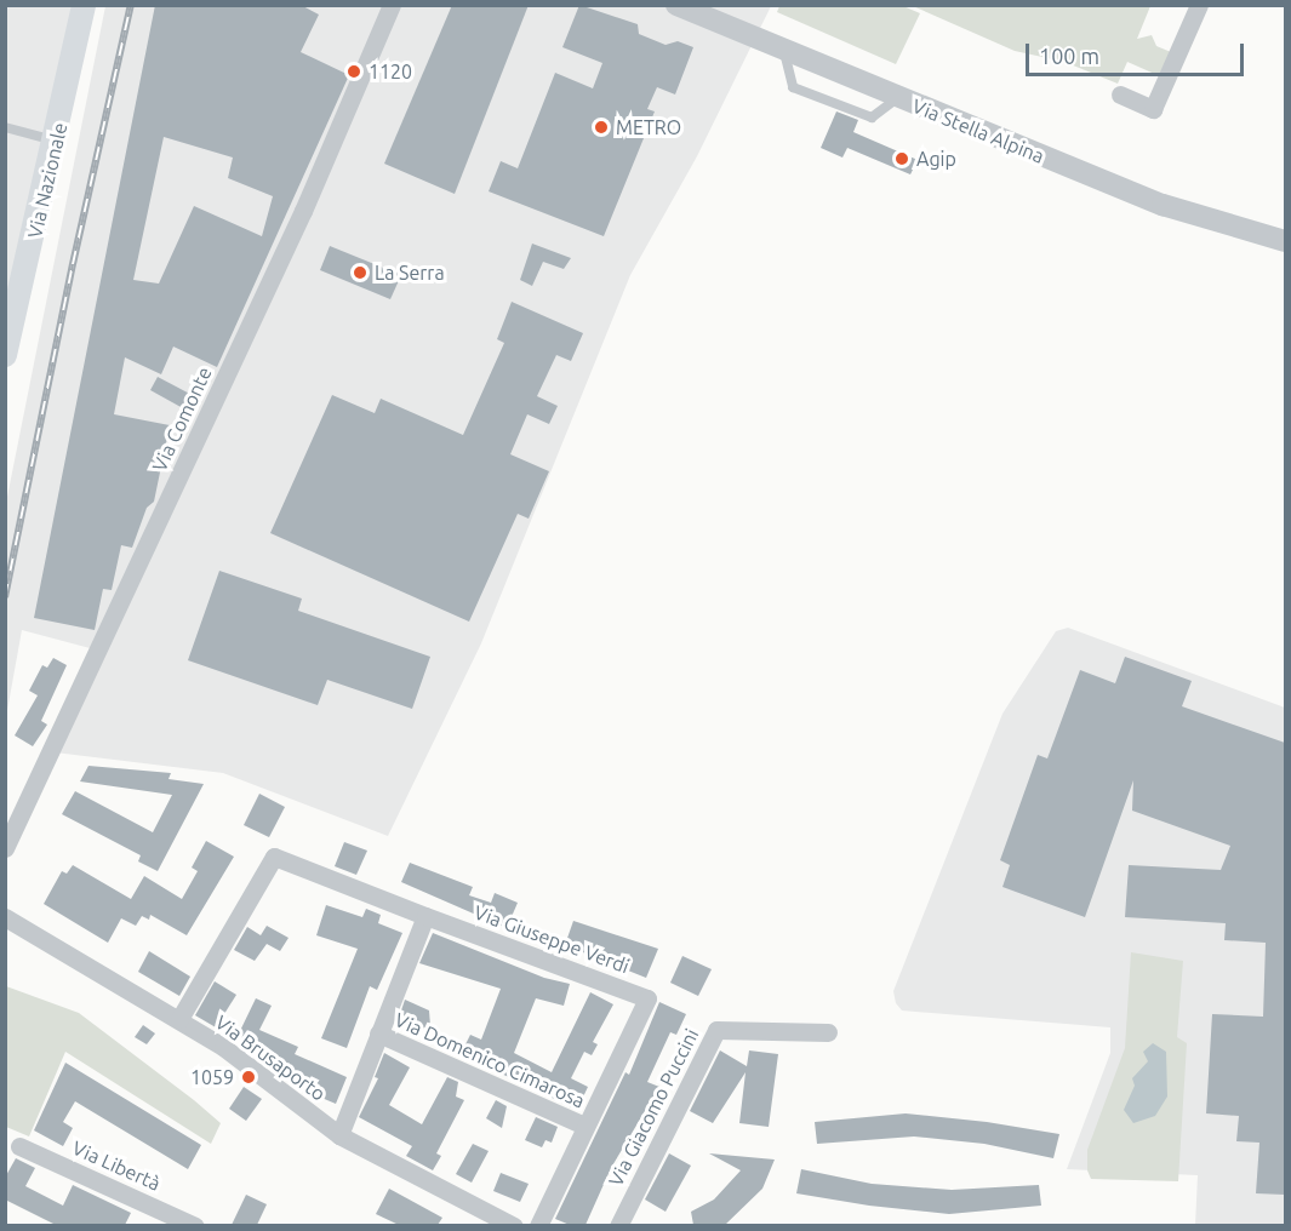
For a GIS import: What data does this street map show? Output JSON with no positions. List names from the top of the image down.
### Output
{
  "streets": {
    "main road": ["Via Nazionale"],
    "street": [
      "Via Stella Alpina",
      "Via Comonte",
      "Via Giuseppe Verdi",
      "Via Brusaporto",
      "Via Domenico Cimarosa",
      "Via Giacomo Puccini",
      "Via Libertà"
    ]
  },
  "crossings": [
    ["Via Giuseppe Verdi", "Via Domenico Cimarosa"]
  ],
  "places": [
    "1120",
    "METRO",
    "Agip",
    "La Serra",
    "1059"
  ],
  "scale_bar": "100 m"
}
